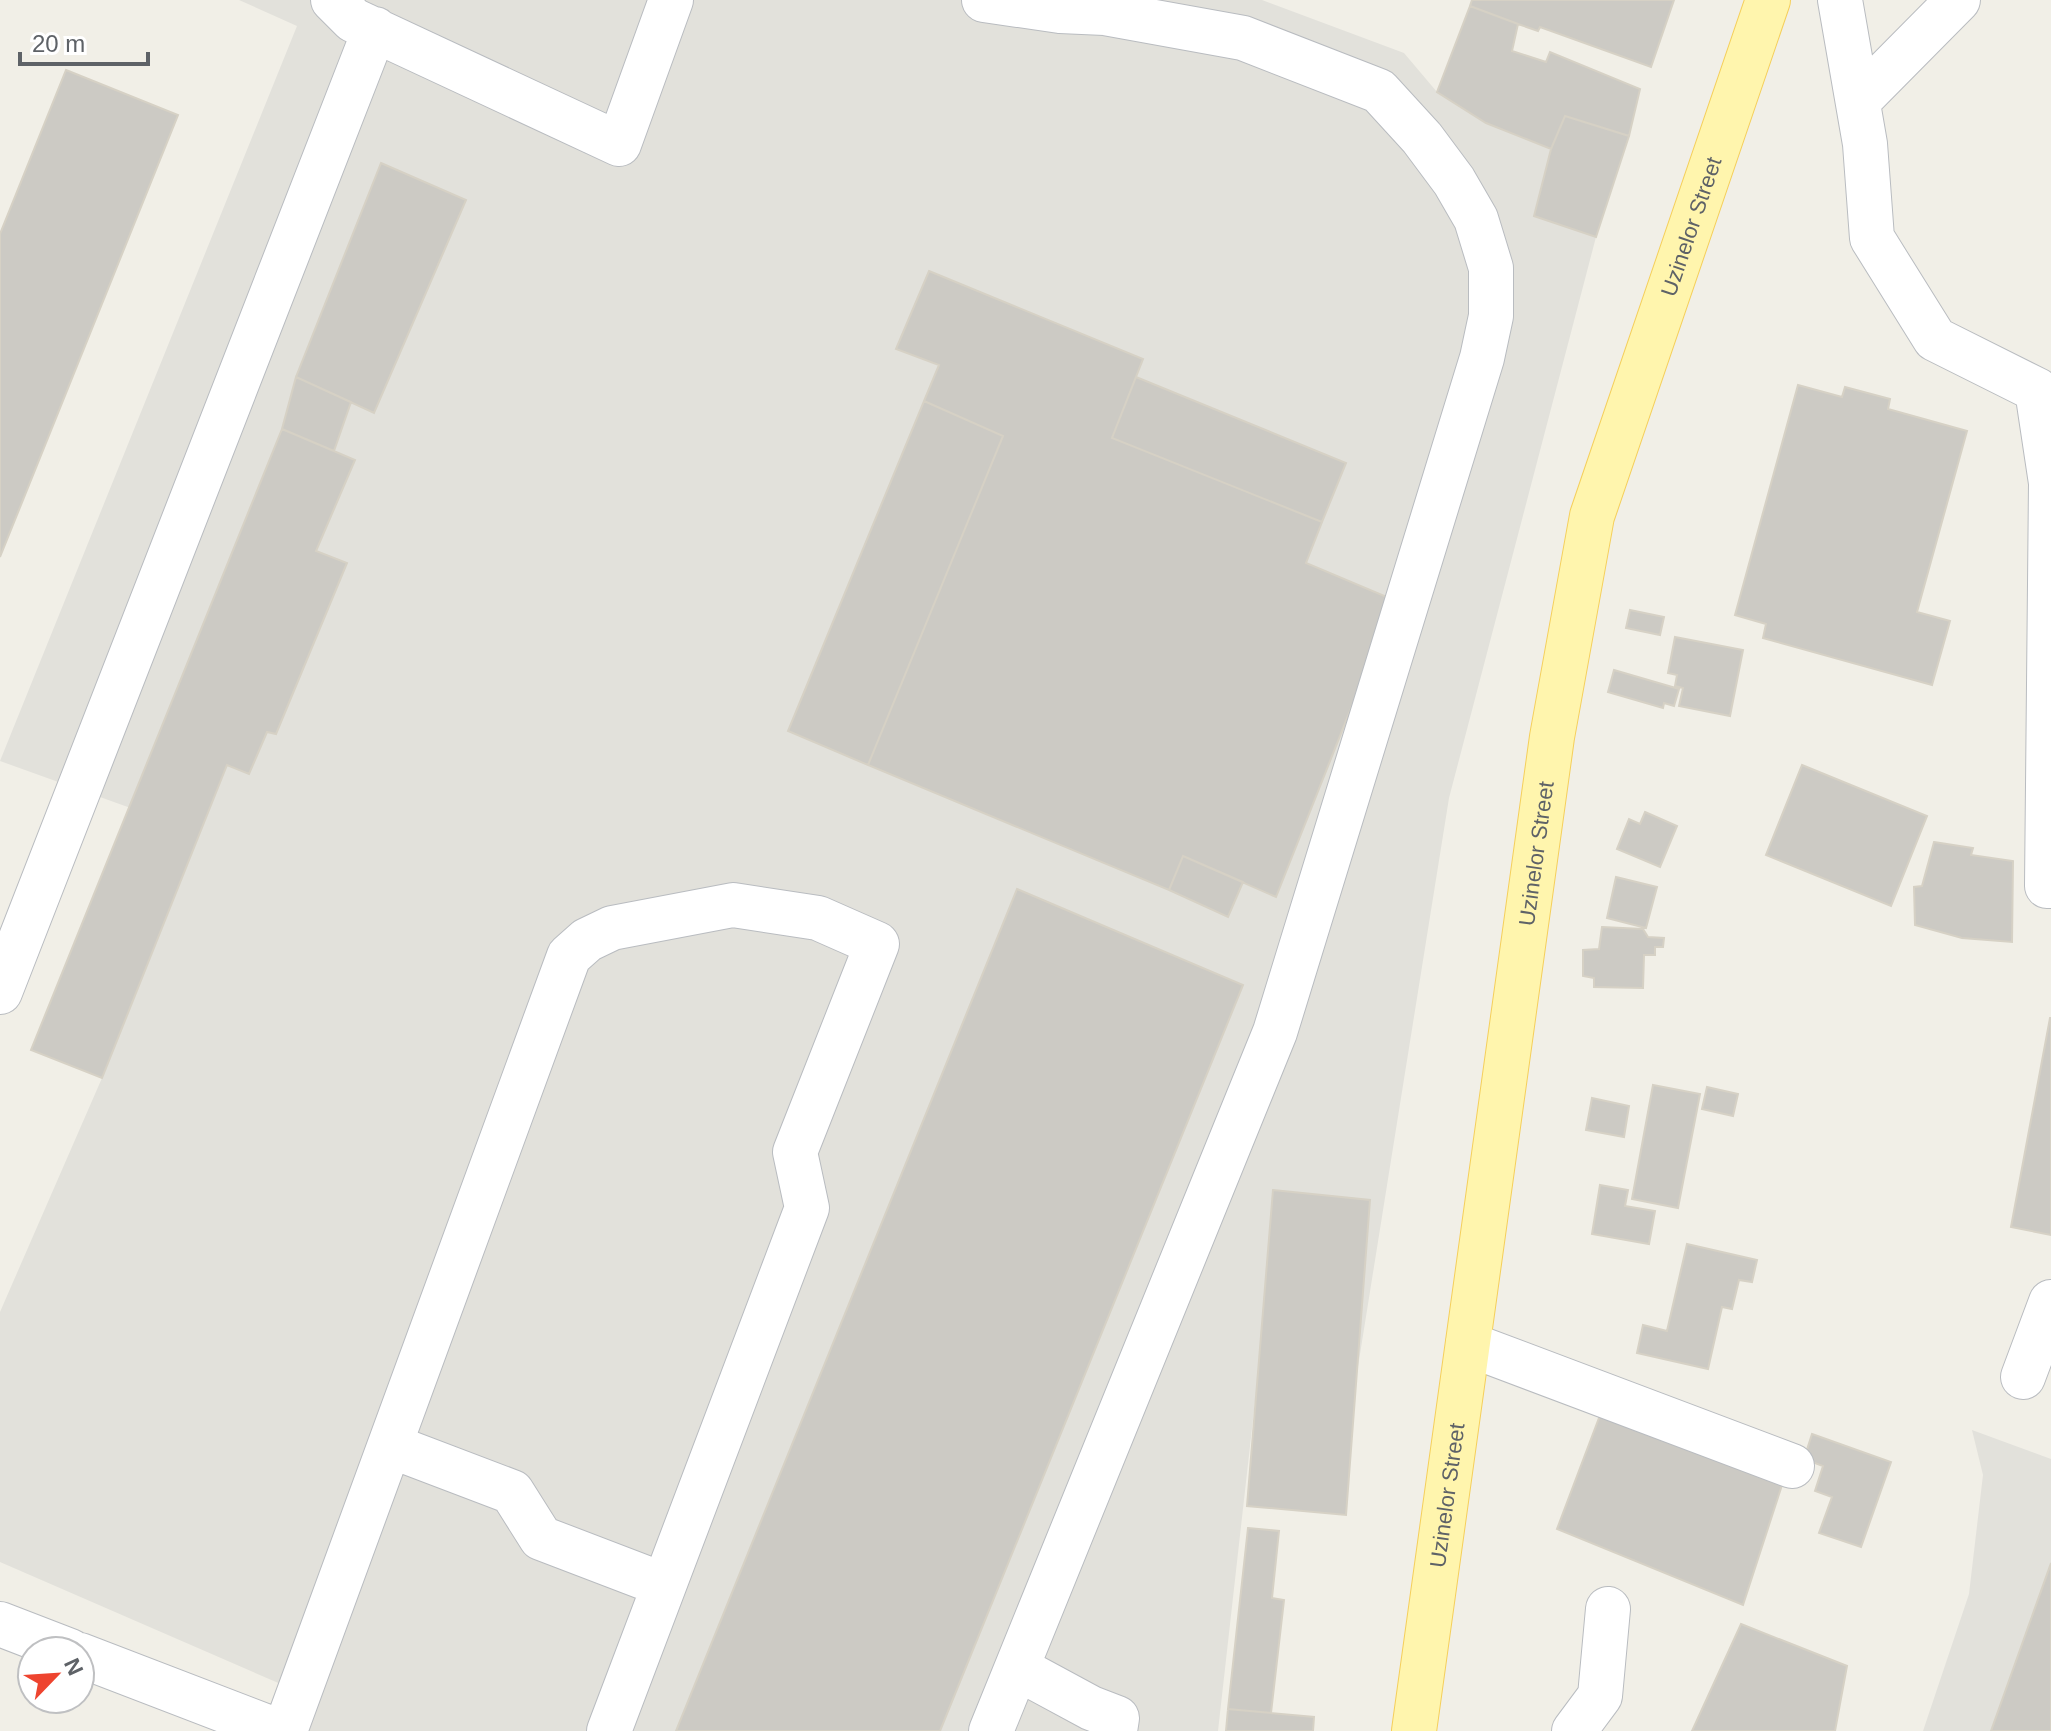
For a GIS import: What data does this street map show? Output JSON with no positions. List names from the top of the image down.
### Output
{
  "streets": {
    "main road": ["Uzinelor Street"]
  },
  "scale_bar": "20 m",
  "north": "top right"
}
